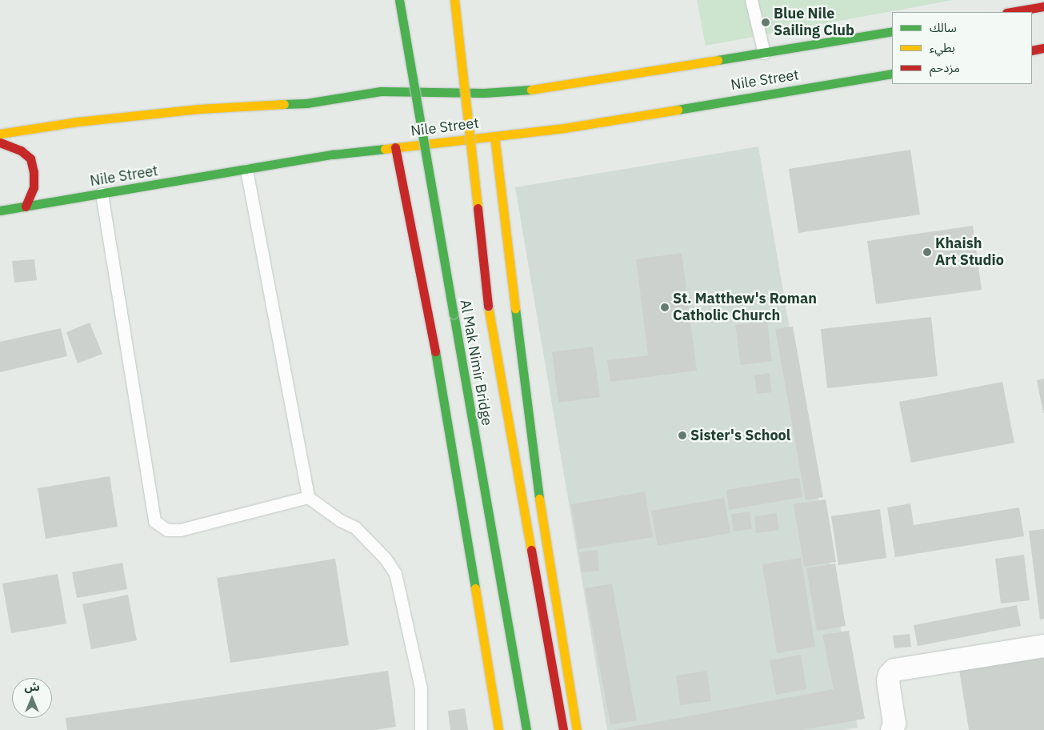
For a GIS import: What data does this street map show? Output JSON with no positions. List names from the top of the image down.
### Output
{
  "streets": {
    "main road": ["Nile Street", "Al Mak Nimir Bridge"]
  },
  "places": [
    "Blue Nile Sailing Club",
    "Khaish Art Studio",
    "St. Matthew's Roman Catholic Church",
    "Sister's School"
  ],
  "legend": ["سالك", "بطيء", "مزدحم"],
  "north": "top"
}
